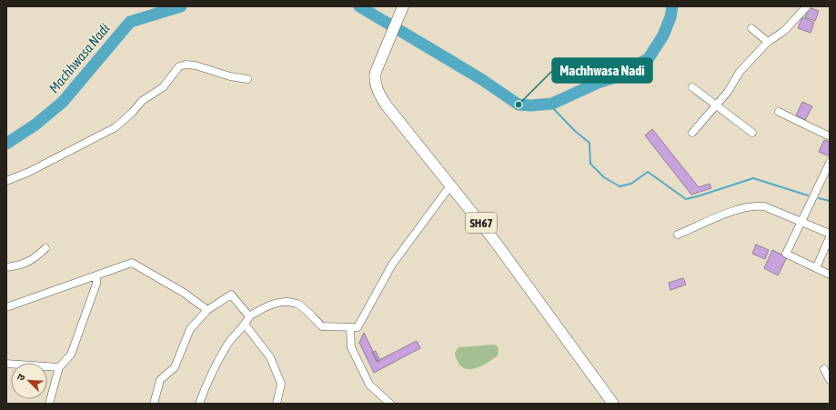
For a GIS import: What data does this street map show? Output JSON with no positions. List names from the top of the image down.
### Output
{
  "streets": {
    "main road": ["SH67"]
  },
  "water": ["Machhwasa Nadi"],
  "places": ["Machhwasa Nadi"],
  "north": "top left"
}
